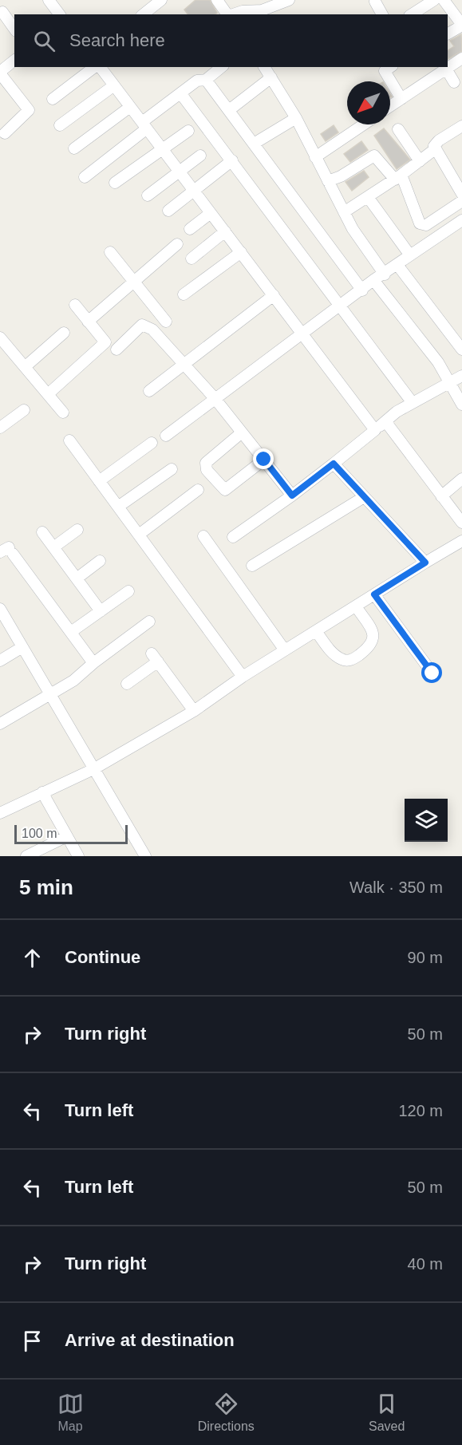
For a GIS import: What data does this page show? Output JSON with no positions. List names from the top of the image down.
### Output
{
  "scale_bar": "100 m",
  "north": "bottom left",
  "page": {
    "search": "Search here",
    "scale": "100 m",
    "heading": ["5 min", "Walk · 350 m"],
    "list": [
      ["Continue", "90 m"],
      ["Turn right", "50 m"],
      ["Turn left", "120 m"],
      ["Turn left", "50 m"],
      ["Turn right", "40 m"],
      "Arrive at destination"
    ],
    "nav": ["Map", "Directions", "Saved"]
  }
}
